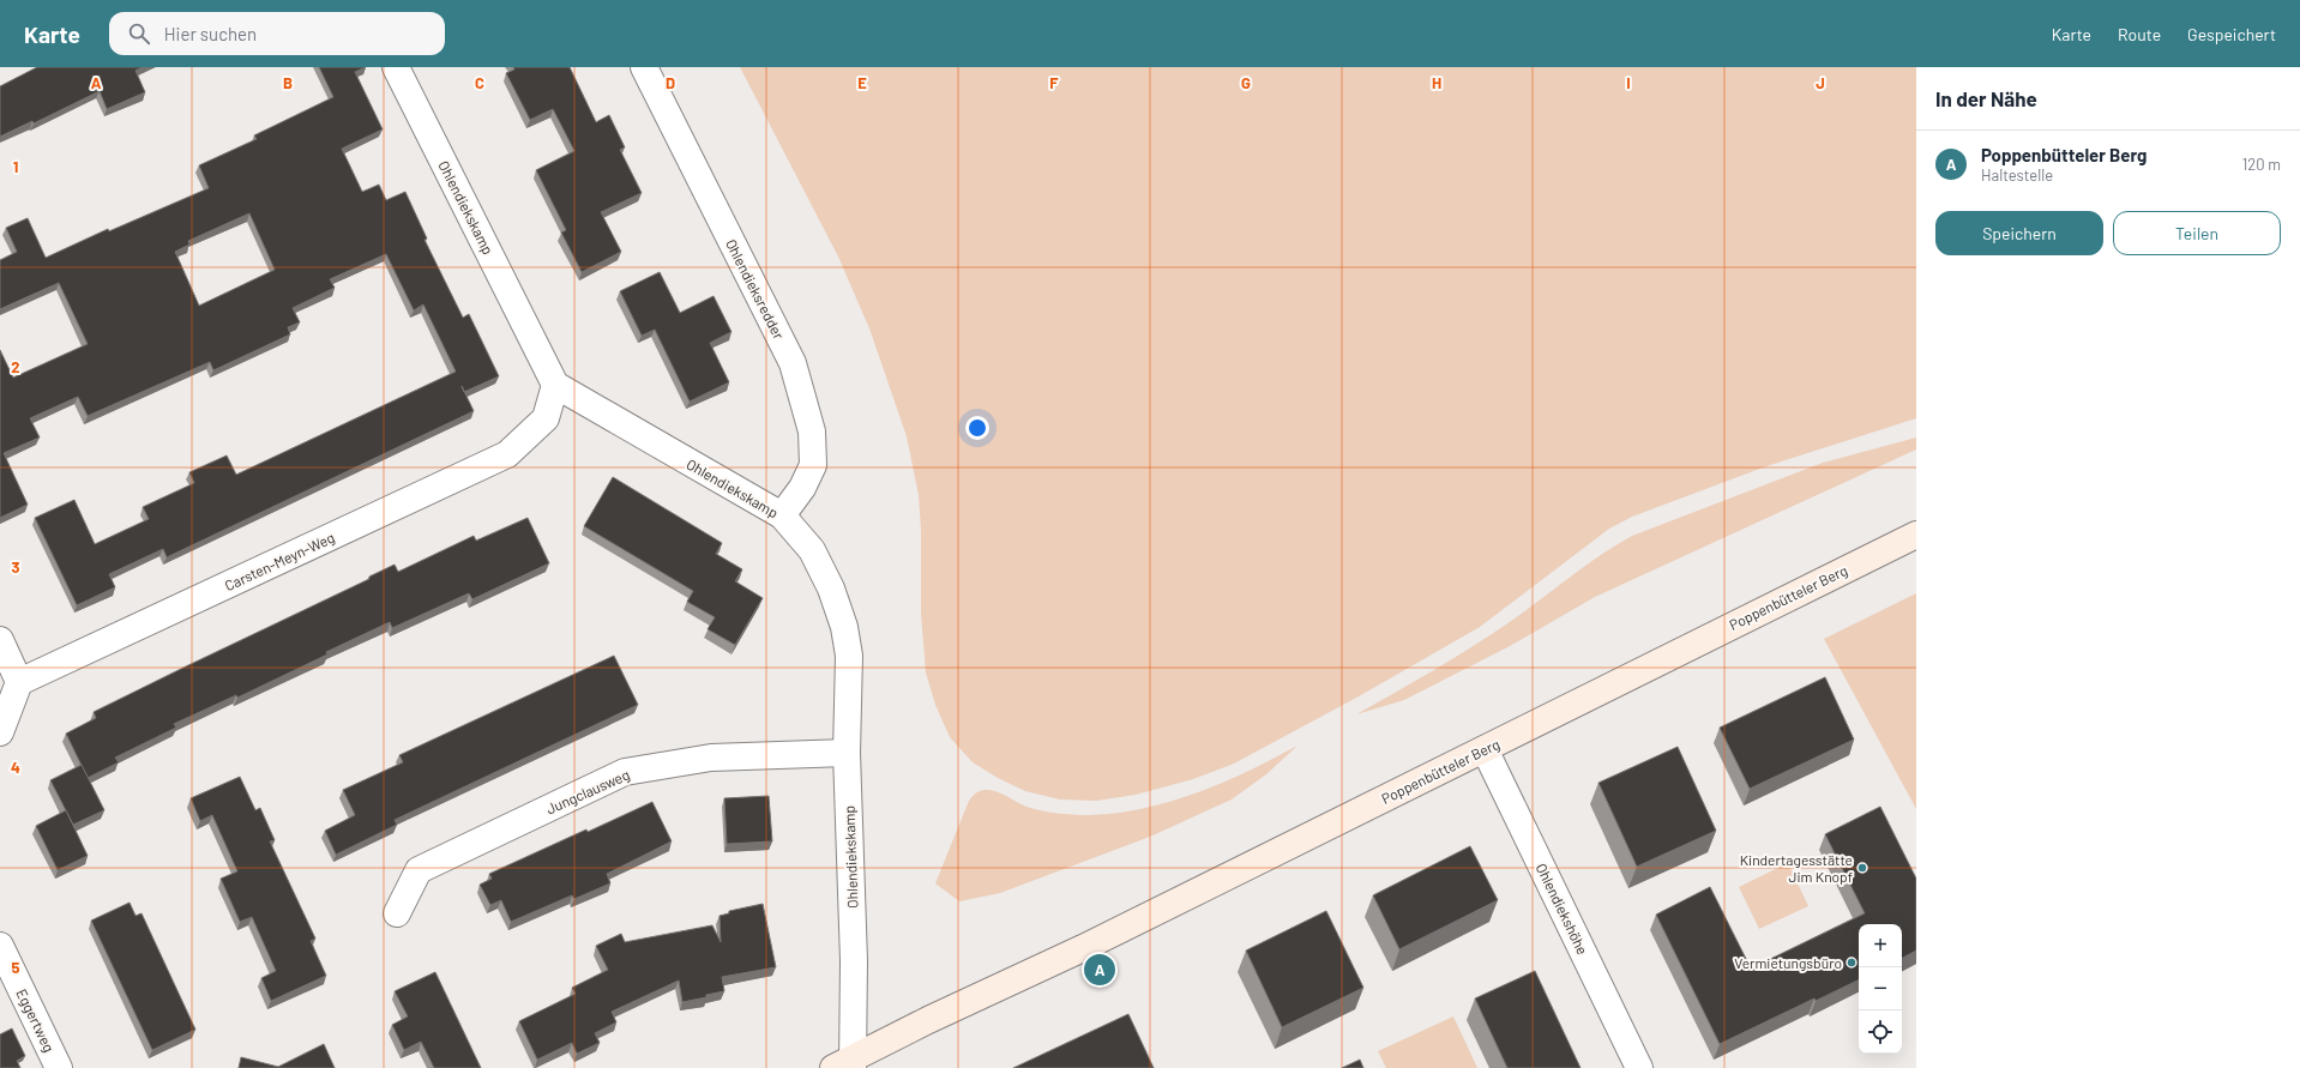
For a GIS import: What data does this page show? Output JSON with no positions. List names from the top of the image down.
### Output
{
  "streets": {
    "main road": ["Poppenbütteler Berg"],
    "street": [
      "Ohlendiekskamp",
      "Ohlendieksredder",
      "Carsten-Meyn-Weg",
      "Jungclausweg",
      "Ohlendiekshöhe",
      "Eggertweg"
    ]
  },
  "crossings": [
    ["Ohlendiekskamp", "Ohlendieksredder"],
    ["Ohlendiekskamp", "Carsten-Meyn-Weg"],
    ["Ohlendiekskamp", "Poppenbütteler Berg"],
    ["Ohlendiekskamp", "Jungclausweg"],
    ["Poppenbütteler Berg", "Ohlendiekshöhe"]
  ],
  "places": ["Kindertagesstätte Jim Knopf", "Vermietungsbüro"],
  "page": {
    "header": "Karte",
    "search": "Hier suchen",
    "nav": ["Karte", "Route", "Gespeichert"],
    "heading": "In der Nähe",
    "list": [
      {
        "mark": "A",
        "name": "Poppenbütteler Berg",
        "note": "Haltestelle",
        "value": "120 m"
      }
    ],
    "buttons": ["Speichern", "Teilen"],
    "map_buttons": ["+", "−"],
    "pins": "A"
  },
  "grid": {
    "columns": [
      "A",
      "B",
      "C",
      "D",
      "E",
      "F",
      "G",
      "H",
      "I",
      "J"
    ],
    "rows": [
      "1",
      "2",
      "3",
      "4",
      "5"
    ]
  }
}
